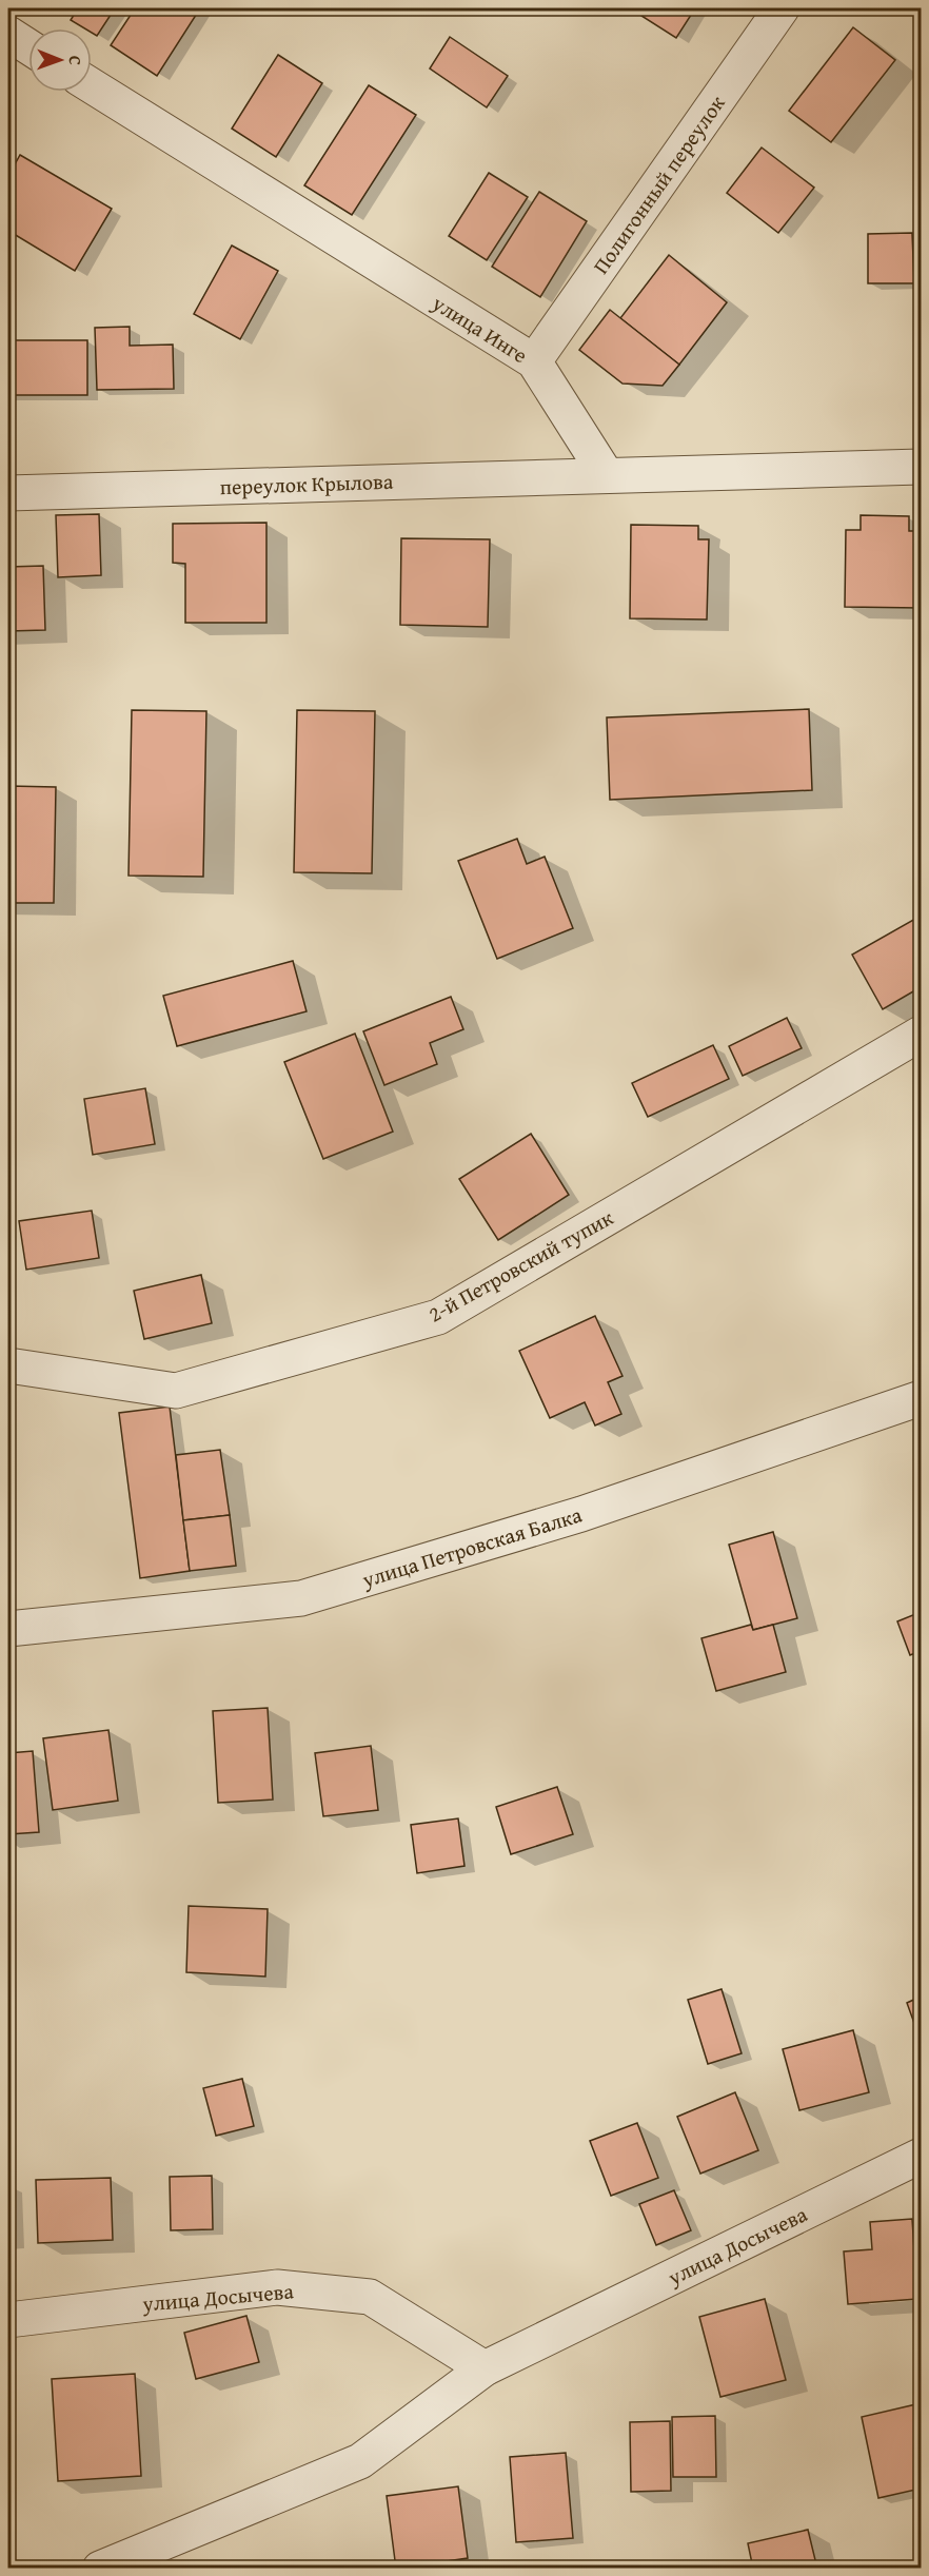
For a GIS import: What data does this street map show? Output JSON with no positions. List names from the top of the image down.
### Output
{
  "streets": {
    "street": [
      "Полигонный переулок",
      "улица Инге",
      "переулок Крылова",
      "2-й Петровский тупик",
      "улица Петровская Балка",
      "улица Досычева"
    ]
  },
  "crossings": [
    ["Полигонный переулок", "улица Инге"],
    ["улица Инге", "переулок Крылова"]
  ],
  "north": "right"
}
